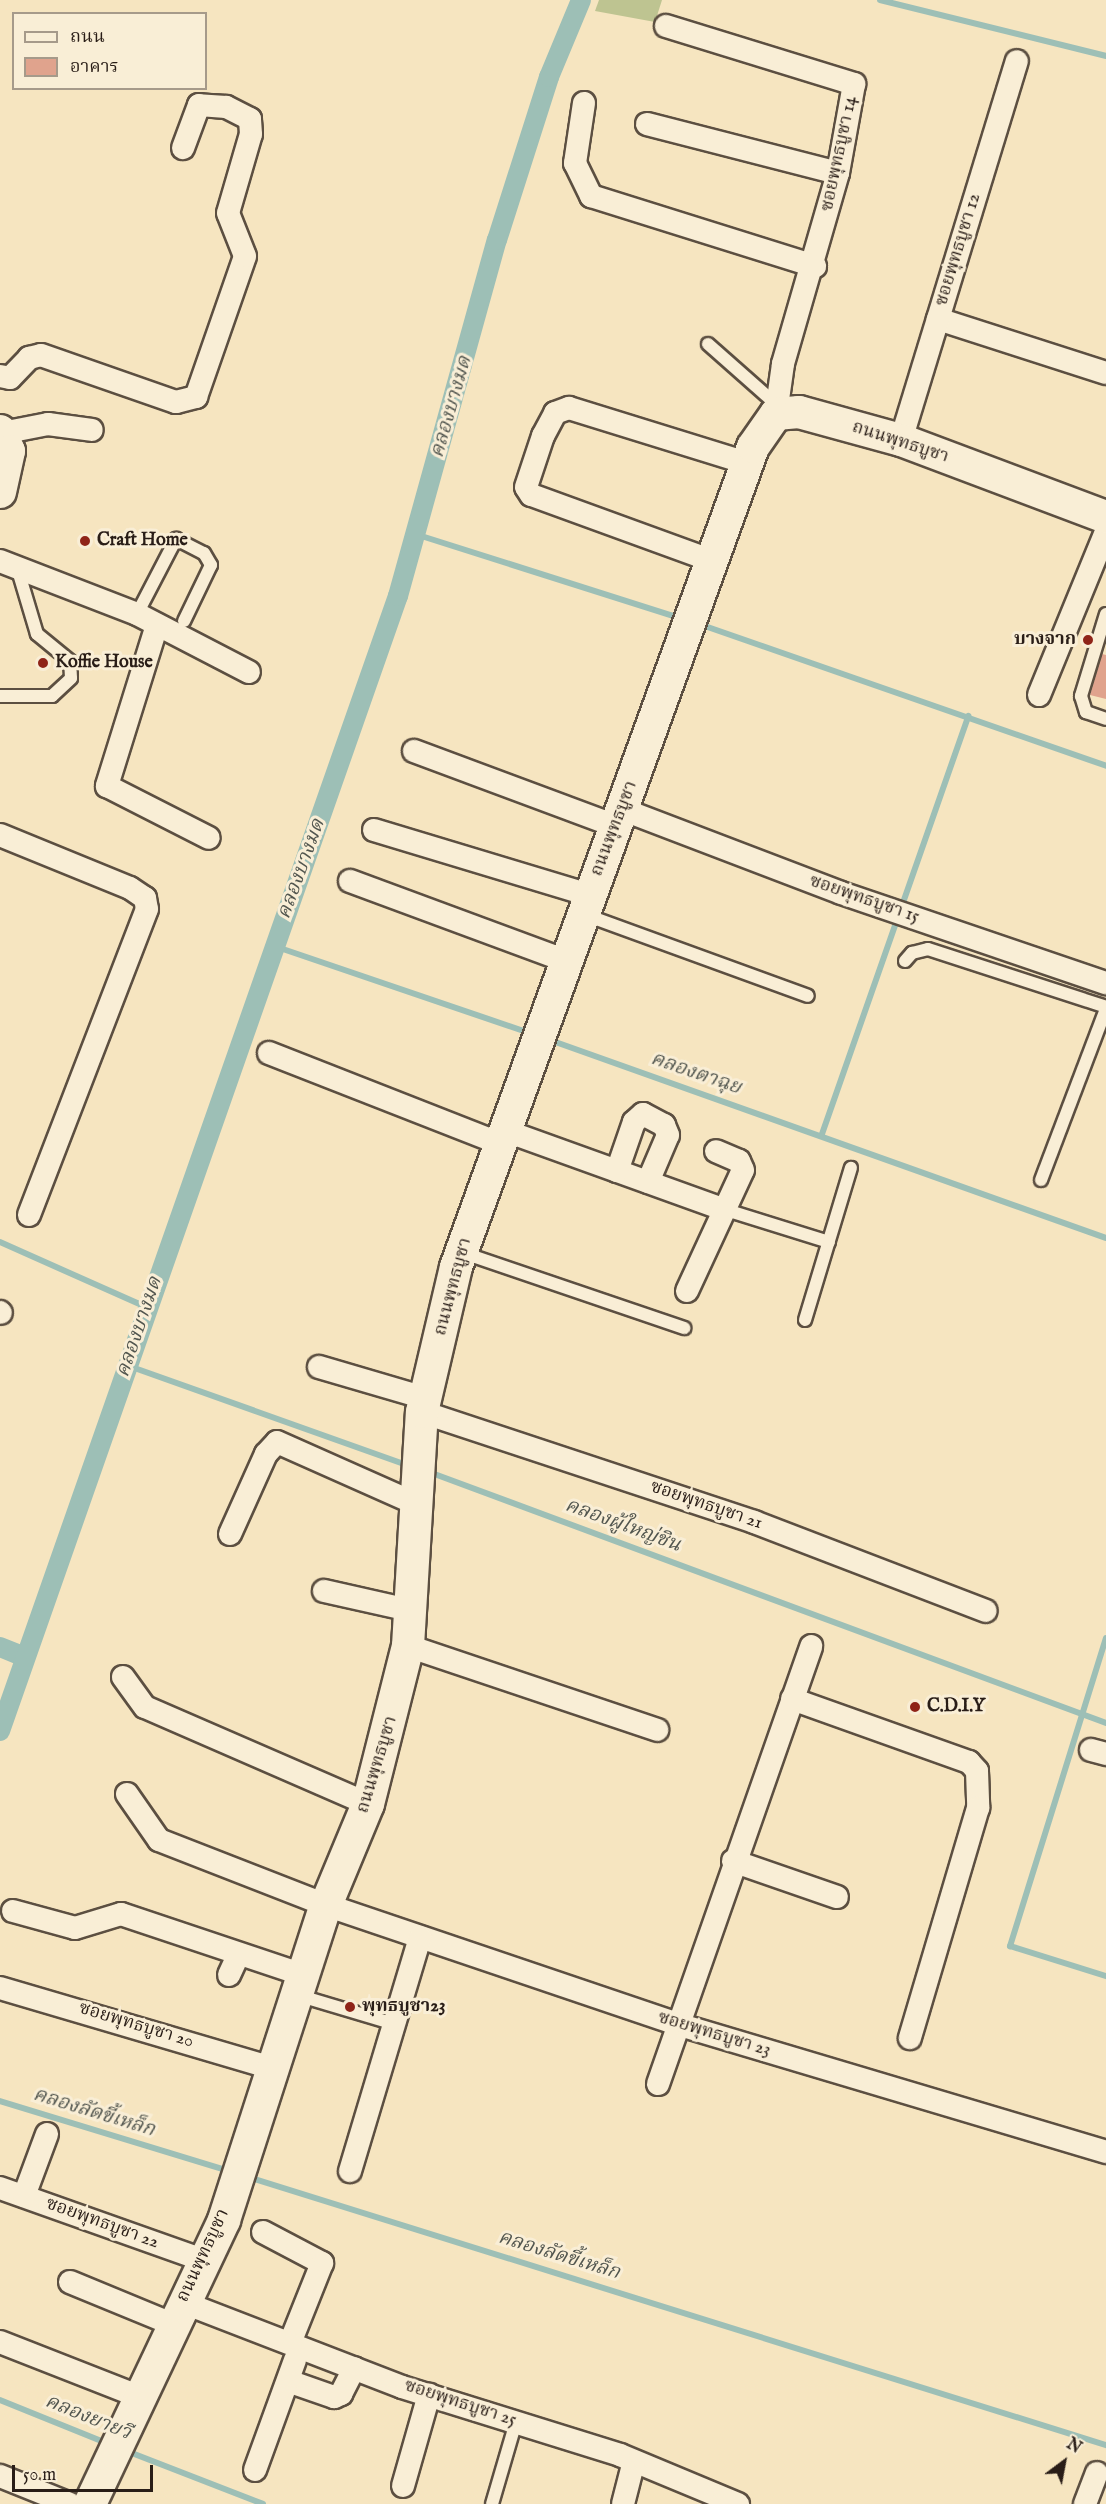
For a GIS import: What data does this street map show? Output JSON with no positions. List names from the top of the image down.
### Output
{
  "streets": {
    "main road": ["ถนนพุทธบูชา"],
    "street": [
      "ซอยพุทธบูชา 14",
      "ซอยพุทธบูชา 12",
      "ซอยพุทธบูชา 15",
      "ซอยพุทธบูชา 21",
      "ซอยพุทธบูชา 20",
      "ซอยพุทธบูชา 23",
      "ซอยพุทธบูชา 22",
      "ซอยพุทธบูชา 25"
    ]
  },
  "crossings": [
    ["ซอยพุทธบูชา 14", "ถนนพุทธบูชา"],
    ["ซอยพุทธบูชา 12", "ถนนพุทธบูชา"],
    ["ถนนพุทธบูชา", "ซอยพุทธบูชา 15"],
    ["ถนนพุทธบูชา", "ซอยพุทธบูชา 21"],
    ["ถนนพุทธบูชา", "ซอยพุทธบูชา 20"],
    ["ถนนพุทธบูชา", "ซอยพุทธบูชา 23"],
    ["ถนนพุทธบูชา", "ซอยพุทธบูชา 22"],
    ["ถนนพุทธบูชา", "ซอยพุทธบูชา 25"]
  ],
  "water": [
    "คลองบางมด",
    "คลองตาฉุย",
    "คลองผู้ใหญ่ชิน",
    "คลองลัดขี้เหล็ก",
    "คลองยายวี"
  ],
  "places": [
    "Craft Home",
    "บางจาก",
    "Koffie House",
    "C.D.I.Y",
    "พุทธบูชา23"
  ],
  "legend": ["ถนน", "อาคาร"],
  "scale_bar": "50 m",
  "north": "top right"
}
